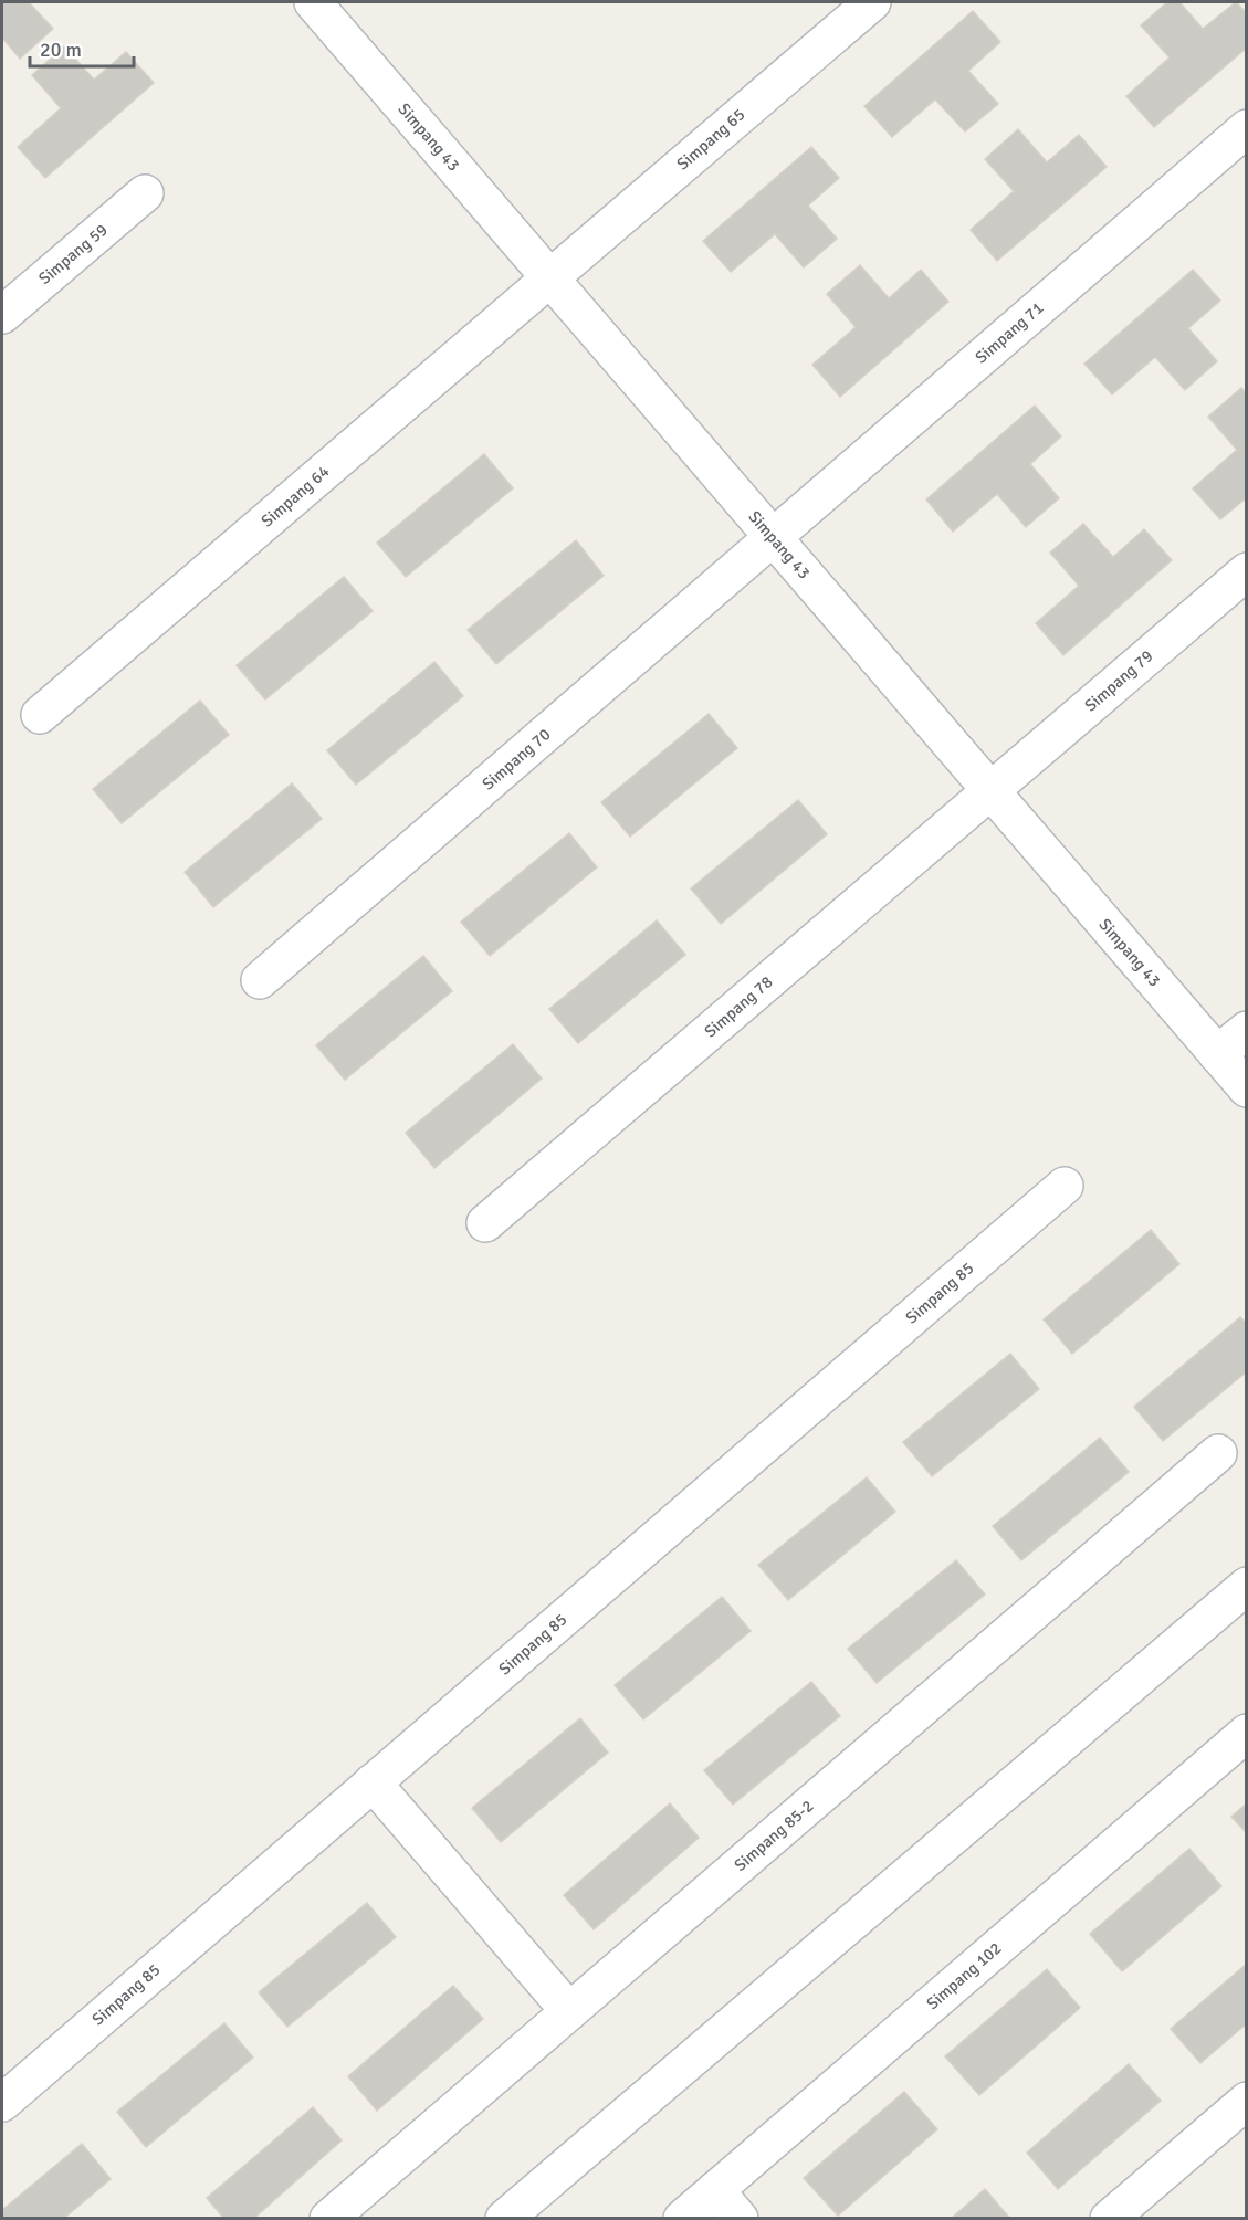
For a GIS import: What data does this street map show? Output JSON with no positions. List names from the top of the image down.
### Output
{
  "streets": {
    "street": [
      "Simpang 43",
      "Simpang 65",
      "Simpang 59",
      "Simpang 71",
      "Simpang 64",
      "Simpang 79",
      "Simpang 70",
      "Simpang 78",
      "Simpang 85",
      "Simpang 85-2",
      "Simpang 102"
    ]
  },
  "crossings": [
    ["Simpang 43", "Simpang 65"],
    ["Simpang 43", "Simpang 71"],
    ["Simpang 43", "Simpang 64"],
    ["Simpang 43", "Simpang 79"],
    ["Simpang 43", "Simpang 70"],
    ["Simpang 43", "Simpang 78"],
    ["Simpang 65", "Simpang 64"],
    ["Simpang 71", "Simpang 70"],
    ["Simpang 79", "Simpang 78"]
  ],
  "scale_bar": "20 m"
}
